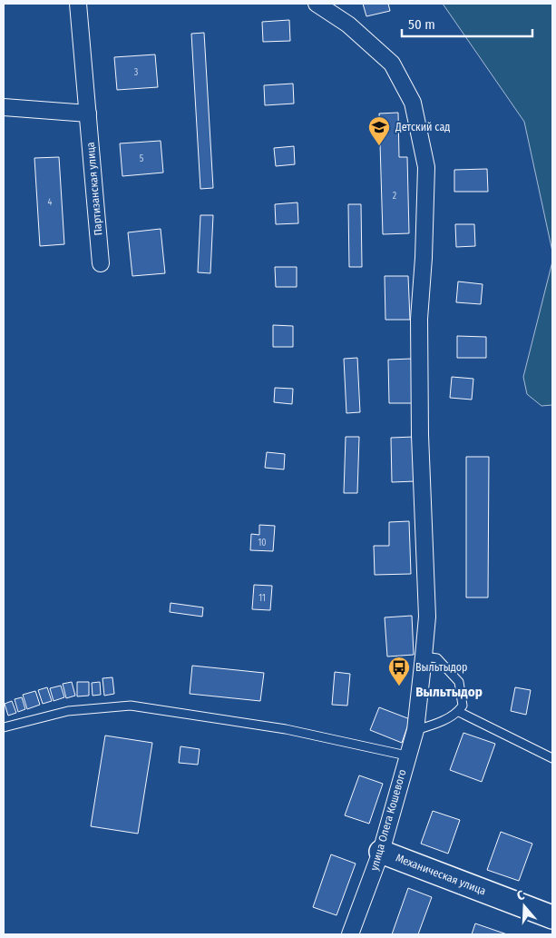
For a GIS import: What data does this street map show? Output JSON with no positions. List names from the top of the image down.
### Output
{
  "streets": {
    "street": ["Партизанская улица", "улица Олега Кошевого", "Механическая улица"]
  },
  "crossings": [
    ["улица Олега Кошевого", "Механическая улица"]
  ],
  "districts": ["Выльтыдор"],
  "places": {
    "school or university": ["Детский сад"],
    "bus stop": ["Выльтыдор"]
  },
  "house_numbers": [
    "3",
    "5",
    "2",
    "4",
    "10",
    "11"
  ],
  "scale_bar": "50 m",
  "north": "top"
}
